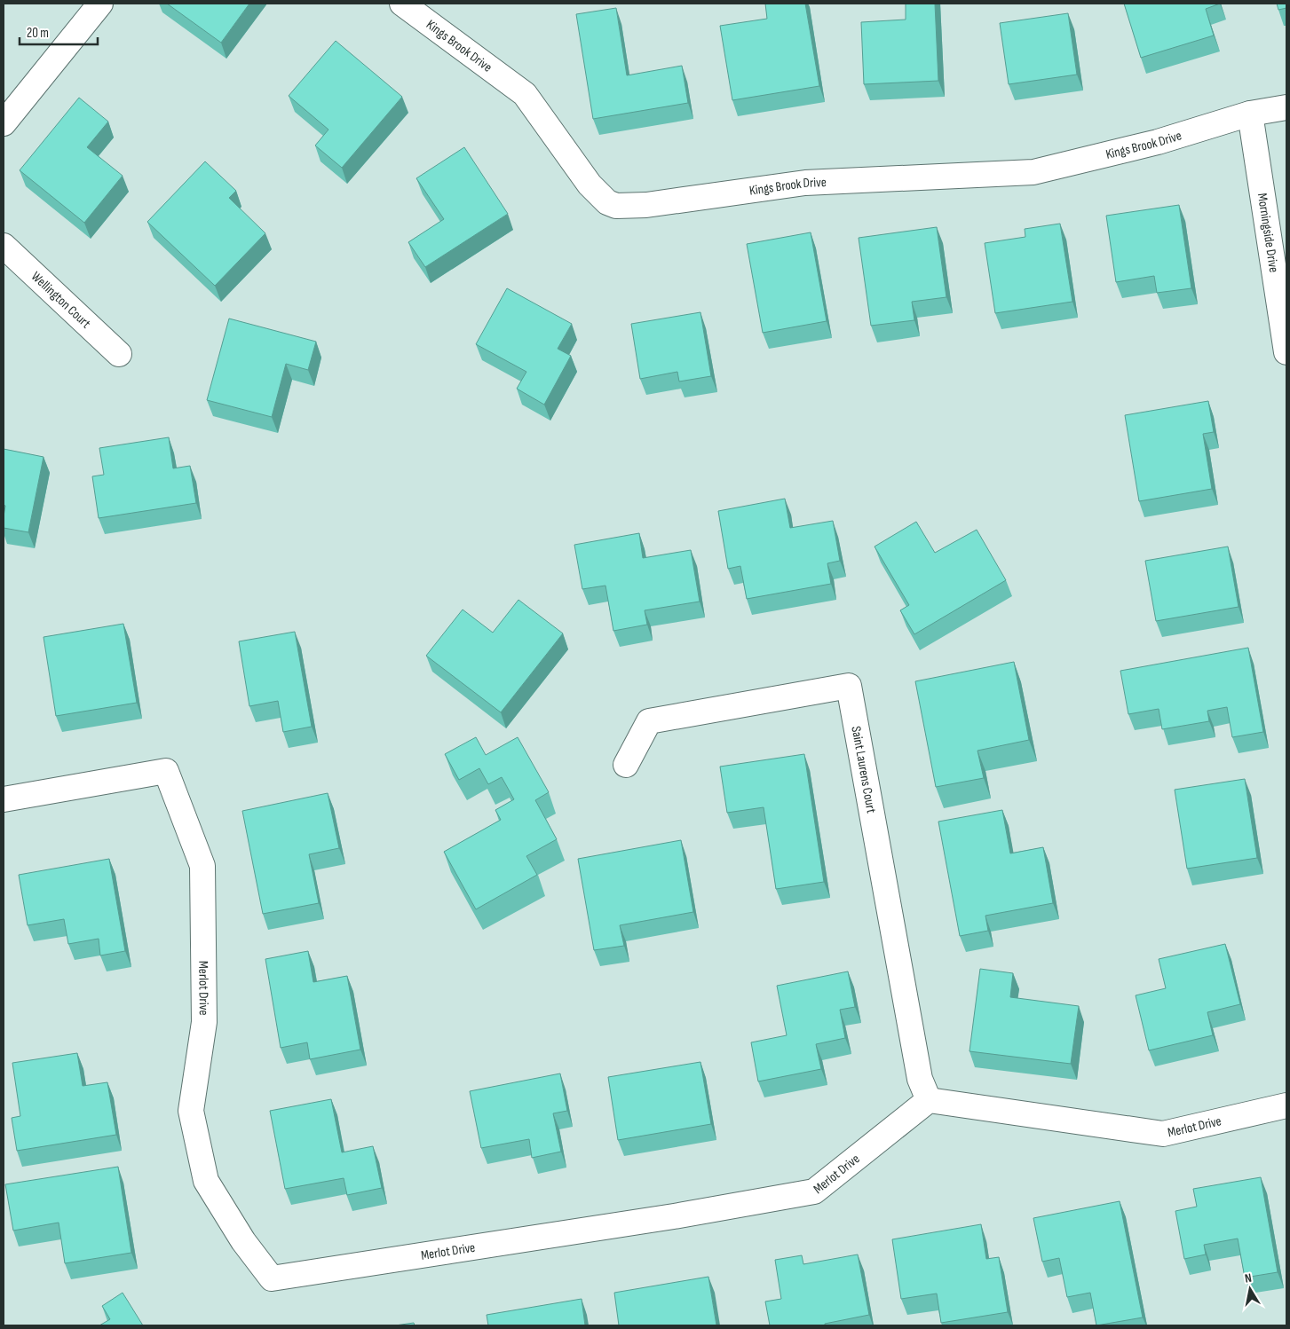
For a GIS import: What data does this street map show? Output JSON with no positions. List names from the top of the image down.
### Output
{
  "streets": {
    "street": [
      "Kings Brook Drive",
      "Morningside Drive",
      "Wellington Court",
      "Saint Laurens Court",
      "Merlot Drive"
    ]
  },
  "crossings": [
    ["Kings Brook Drive", "Morningside Drive"],
    ["Saint Laurens Court", "Merlot Drive"]
  ],
  "scale_bar": "20 m",
  "north": "top"
}
